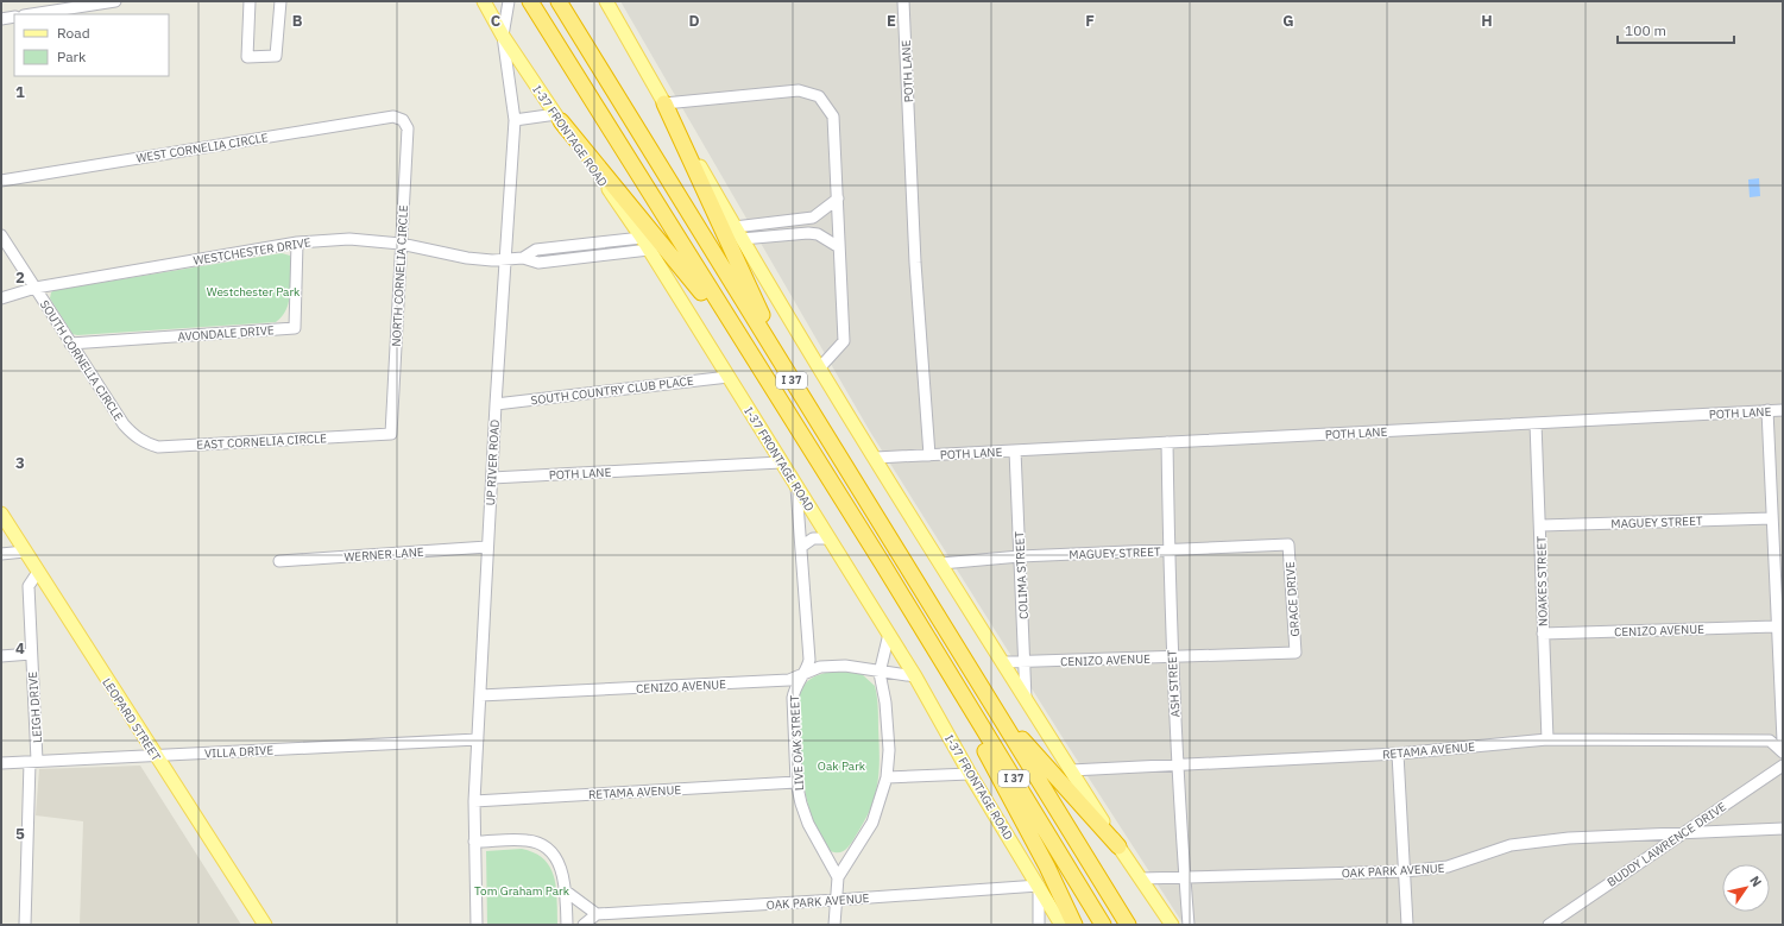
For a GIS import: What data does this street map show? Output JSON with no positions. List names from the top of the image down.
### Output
{
  "streets": {
    "highway": ["I 37"],
    "main road": ["I-37 FRONTAGE ROAD", "LEOPARD STREET"],
    "street": [
      "POTH LANE",
      "WEST CORNELIA CIRCLE",
      "WESTCHESTER DRIVE",
      "NORTH CORNELIA CIRCLE",
      "AVONDALE DRIVE",
      "SOUTH CORNELIA CIRCLE",
      "SOUTH COUNTRY CLUB PLACE",
      "EAST CORNELIA CIRCLE",
      "UP RIVER ROAD",
      "MAGUEY STREET",
      "WERNER LANE",
      "COLIMA STREET",
      "NOAKES STREET",
      "GRACE DRIVE",
      "CENIZO AVENUE",
      "ASH STREET",
      "LEIGH DRIVE",
      "LIVE OAK STREET",
      "RETAMA AVENUE",
      "VILLA DRIVE",
      "BUDDY LAWRENCE DRIVE",
      "OAK PARK AVENUE"
    ]
  },
  "crossings": [
    ["POTH LANE", "I-37 FRONTAGE ROAD"],
    ["POTH LANE", "UP RIVER ROAD"],
    ["POTH LANE", "COLIMA STREET"],
    ["POTH LANE", "NOAKES STREET"],
    ["POTH LANE", "ASH STREET"],
    ["I-37 FRONTAGE ROAD", "SOUTH COUNTRY CLUB PLACE"],
    ["I-37 FRONTAGE ROAD", "UP RIVER ROAD"],
    ["I-37 FRONTAGE ROAD", "CENIZO AVENUE"],
    ["I-37 FRONTAGE ROAD", "LIVE OAK STREET"],
    ["I-37 FRONTAGE ROAD", "OAK PARK AVENUE"],
    ["WEST CORNELIA CIRCLE", "NORTH CORNELIA CIRCLE"],
    ["WESTCHESTER DRIVE", "NORTH CORNELIA CIRCLE"],
    ["WESTCHESTER DRIVE", "AVONDALE DRIVE"],
    ["WESTCHESTER DRIVE", "SOUTH CORNELIA CIRCLE"],
    ["WESTCHESTER DRIVE", "UP RIVER ROAD"],
    ["NORTH CORNELIA CIRCLE", "EAST CORNELIA CIRCLE"],
    ["AVONDALE DRIVE", "SOUTH CORNELIA CIRCLE"],
    ["SOUTH CORNELIA CIRCLE", "EAST CORNELIA CIRCLE"],
    ["SOUTH COUNTRY CLUB PLACE", "UP RIVER ROAD"],
    ["UP RIVER ROAD", "WERNER LANE"],
    ["UP RIVER ROAD", "CENIZO AVENUE"],
    ["UP RIVER ROAD", "RETAMA AVENUE"],
    ["UP RIVER ROAD", "VILLA DRIVE"],
    ["MAGUEY STREET", "COLIMA STREET"],
    ["MAGUEY STREET", "NOAKES STREET"],
    ["MAGUEY STREET", "GRACE DRIVE"],
    ["MAGUEY STREET", "ASH STREET"],
    ["COLIMA STREET", "CENIZO AVENUE"],
    ["NOAKES STREET", "CENIZO AVENUE"],
    ["NOAKES STREET", "RETAMA AVENUE"],
    ["GRACE DRIVE", "CENIZO AVENUE"],
    ["CENIZO AVENUE", "ASH STREET"],
    ["CENIZO AVENUE", "LIVE OAK STREET"],
    ["ASH STREET", "RETAMA AVENUE"],
    ["ASH STREET", "OAK PARK AVENUE"],
    ["LEIGH DRIVE", "LEOPARD STREET"],
    ["LEIGH DRIVE", "VILLA DRIVE"],
    ["LEOPARD STREET", "VILLA DRIVE"],
    ["LIVE OAK STREET", "RETAMA AVENUE"],
    ["BUDDY LAWRENCE DRIVE", "OAK PARK AVENUE"]
  ],
  "parks": ["Westchester Park", "Oak Park", "Tom Graham Park"],
  "legend": ["Road", "Park"],
  "scale_bar": "100 m",
  "north": "top right",
  "grid": {
    "columns": [
      "B",
      "C",
      "D",
      "E",
      "F",
      "G",
      "H"
    ],
    "rows": [
      "1",
      "2",
      "3",
      "4",
      "5"
    ]
  }
}
